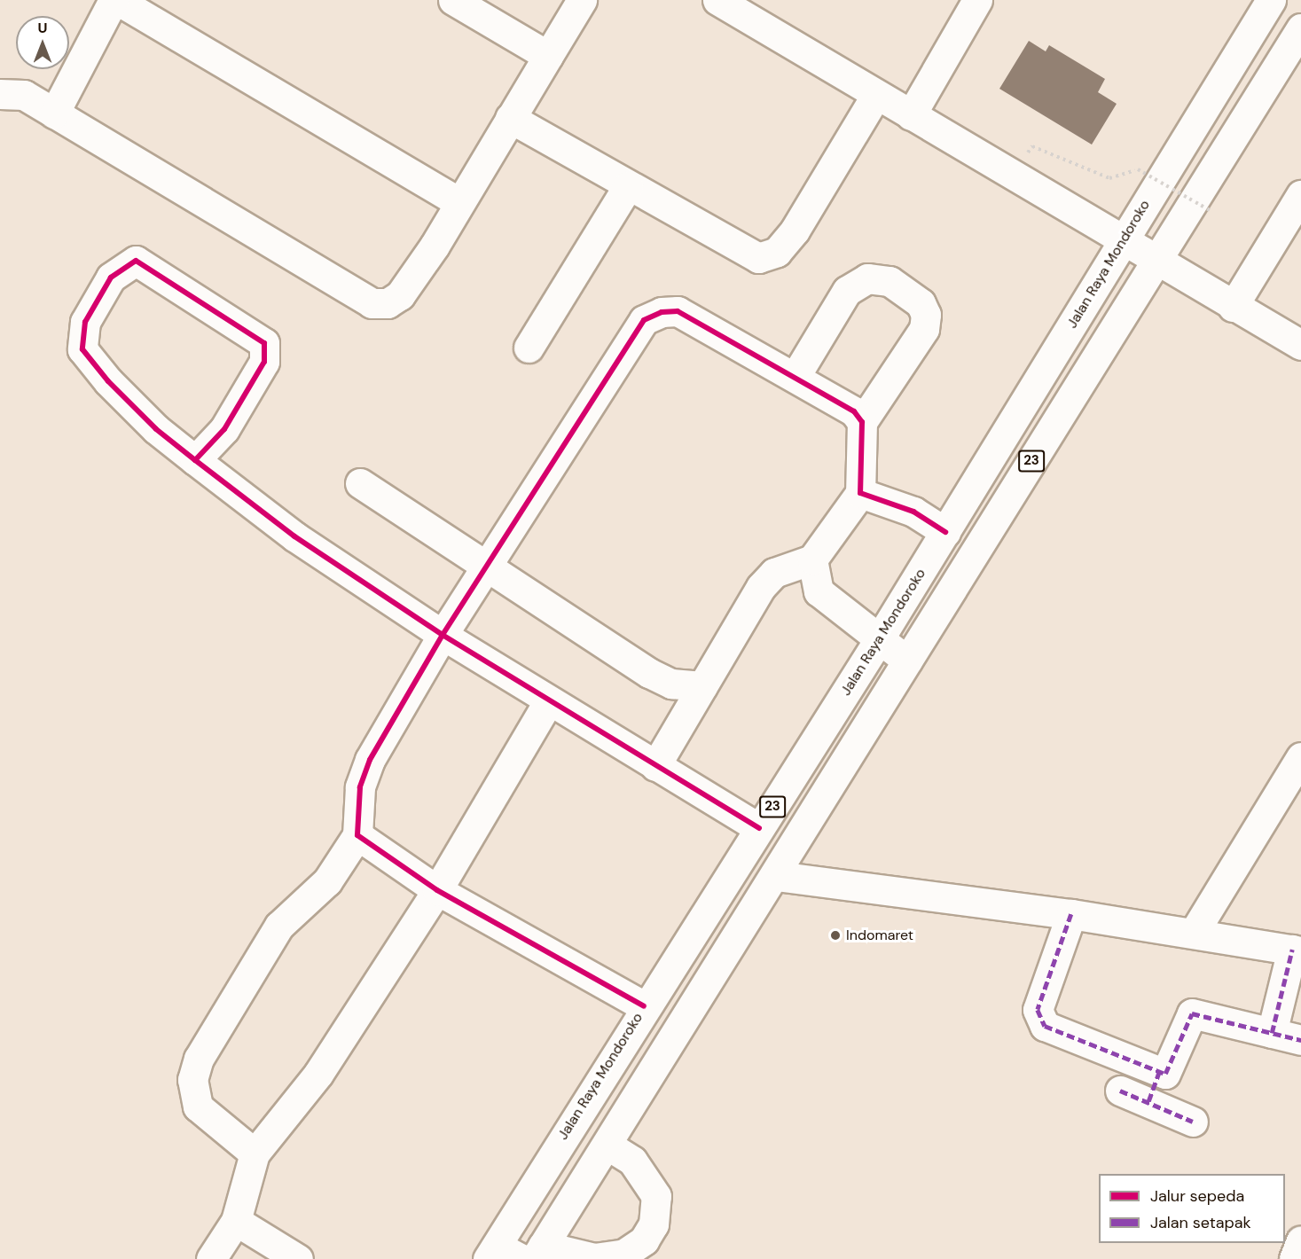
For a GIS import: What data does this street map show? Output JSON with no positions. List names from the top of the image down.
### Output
{
  "streets": {
    "main road": ["Jalan Raya Mondoroko", "23"]
  },
  "crossings": [
    ["Jalan Raya Mondoroko", "23"]
  ],
  "places": ["Indomaret"],
  "legend": ["Jalur sepeda", "Jalan setapak"],
  "north": "top"
}
